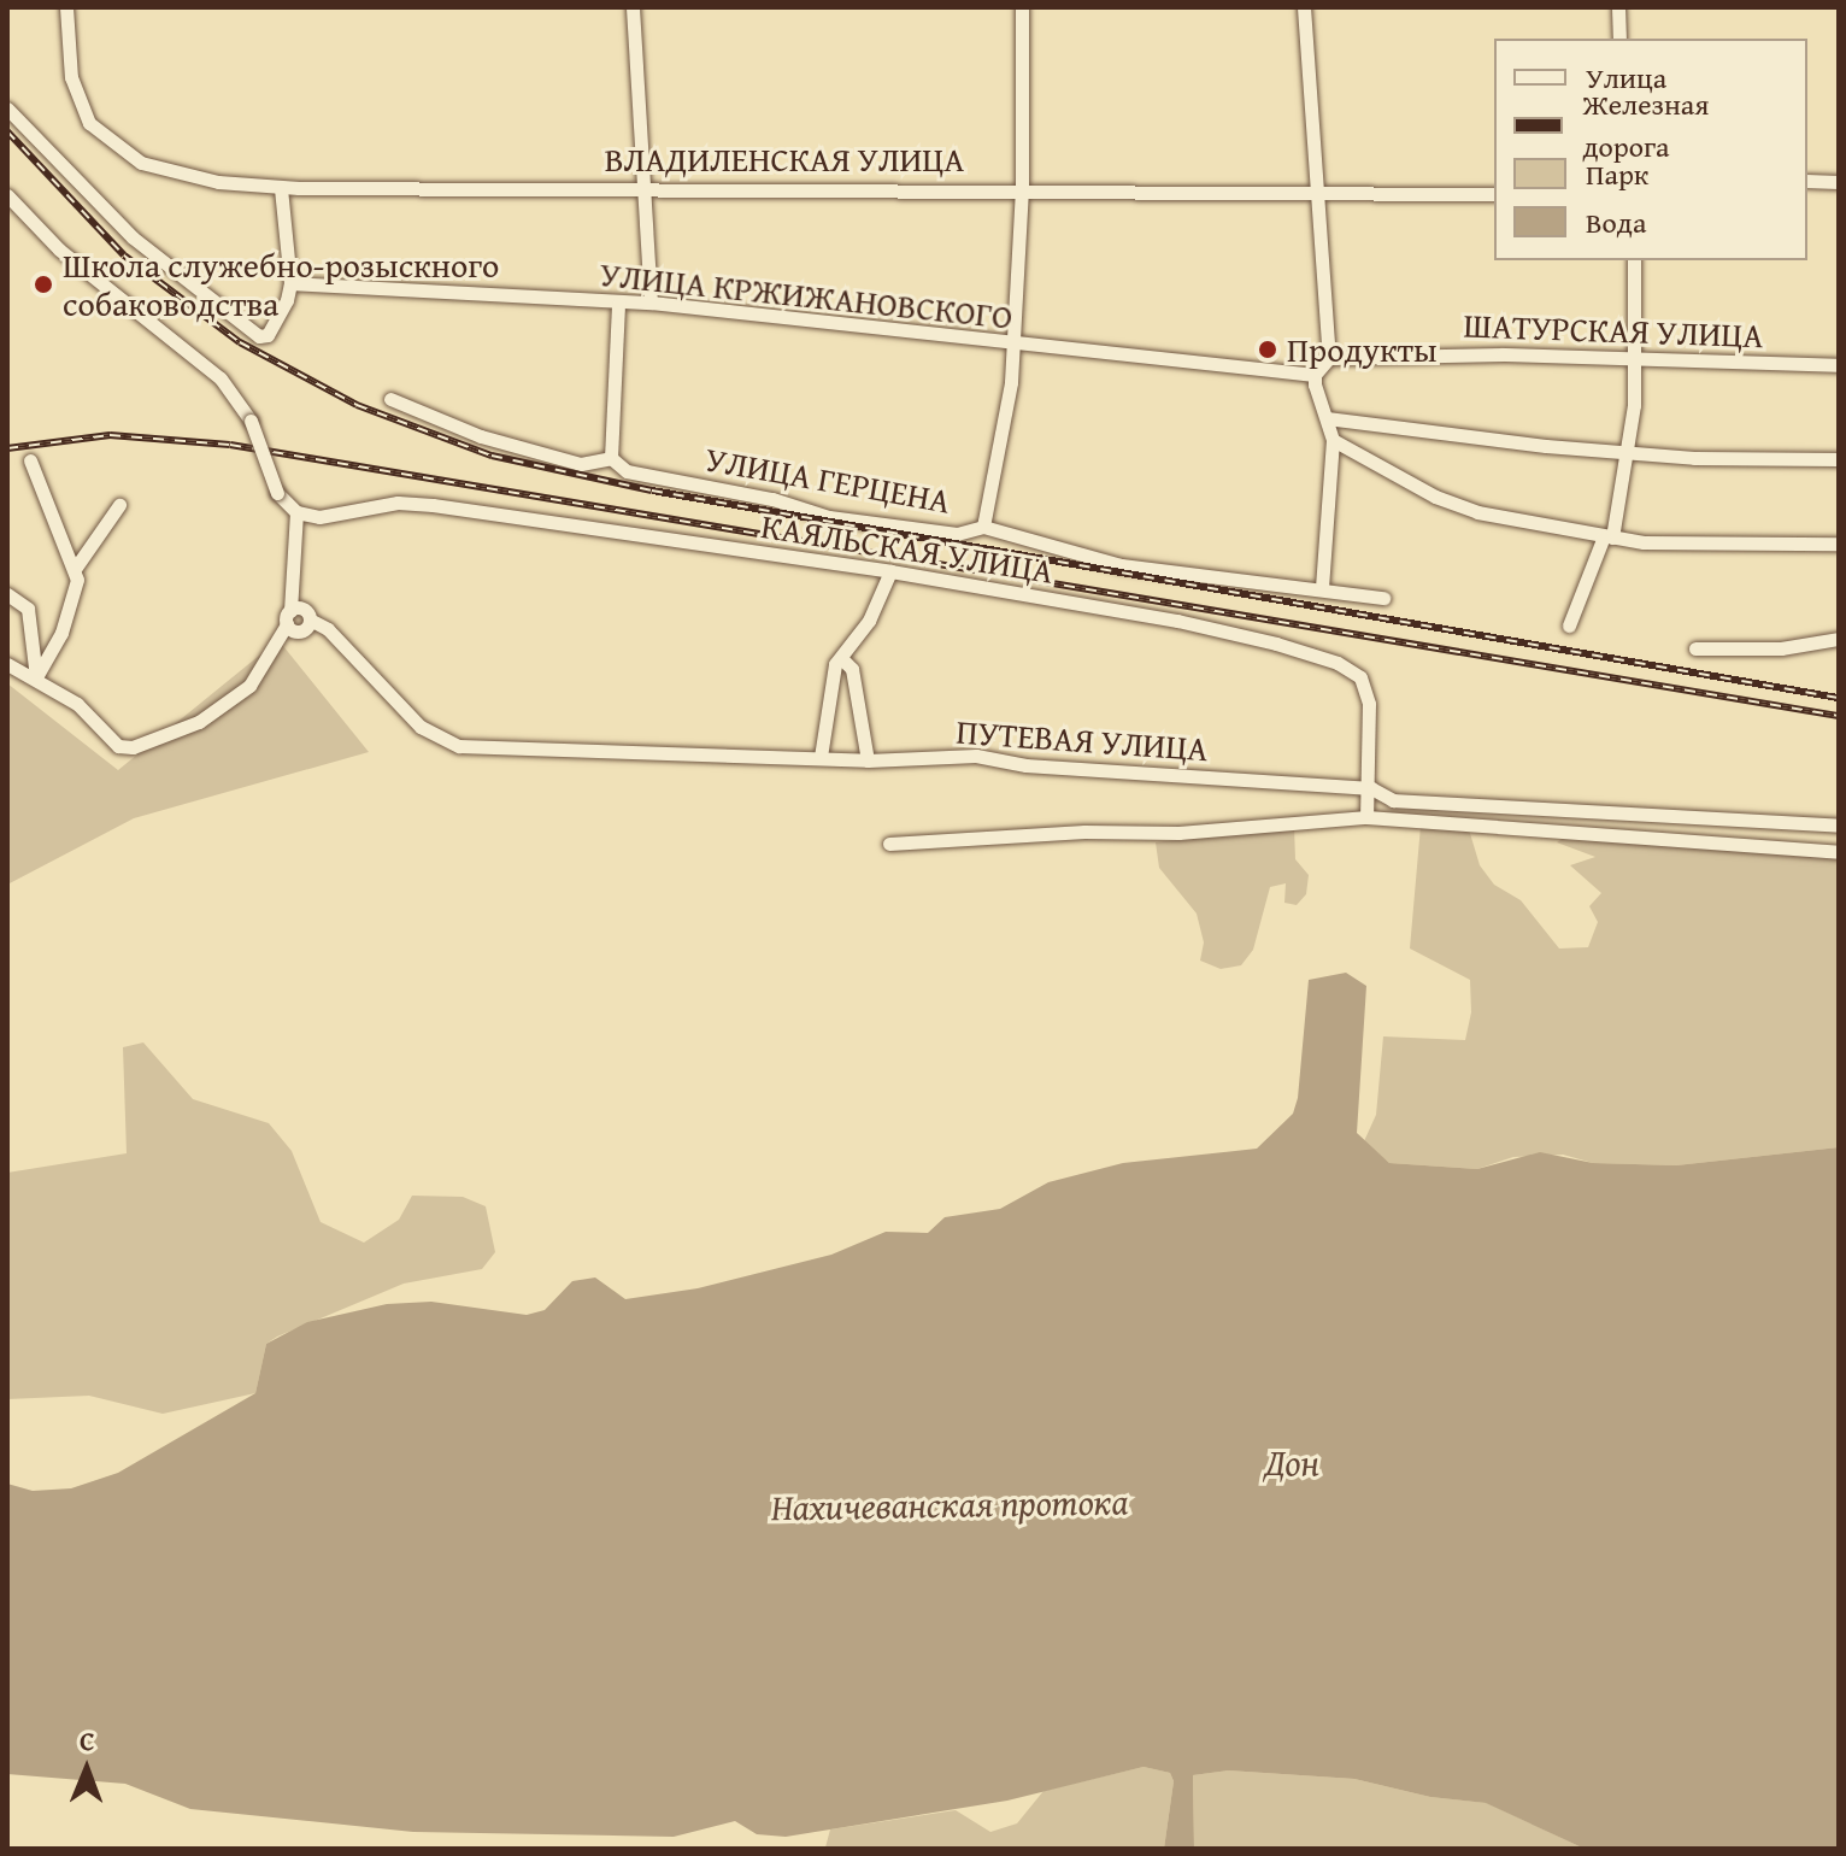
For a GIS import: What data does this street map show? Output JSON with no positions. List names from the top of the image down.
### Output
{
  "streets": {
    "street": [
      "ВЛАДИЛЕНСКАЯ УЛИЦА",
      "УЛИЦА КРЖИЖАНОВСКОГО",
      "ШАТУРСКАЯ УЛИЦА",
      "УЛИЦА ГЕРЦЕНА",
      "КАЯЛЬСКАЯ УЛИЦА",
      "ПУТЕВАЯ УЛИЦА"
    ]
  },
  "crossings": [
    ["КАЯЛЬСКАЯ УЛИЦА", "ПУТЕВАЯ УЛИЦА"]
  ],
  "water": ["Дон", "Нахичеванская протока"],
  "places": ["Школа служебно-розыскного собаководства", "Продукты"],
  "legend": [
    "Улица",
    "Железная дорога",
    "Парк",
    "Вода"
  ],
  "north": "top"
}
